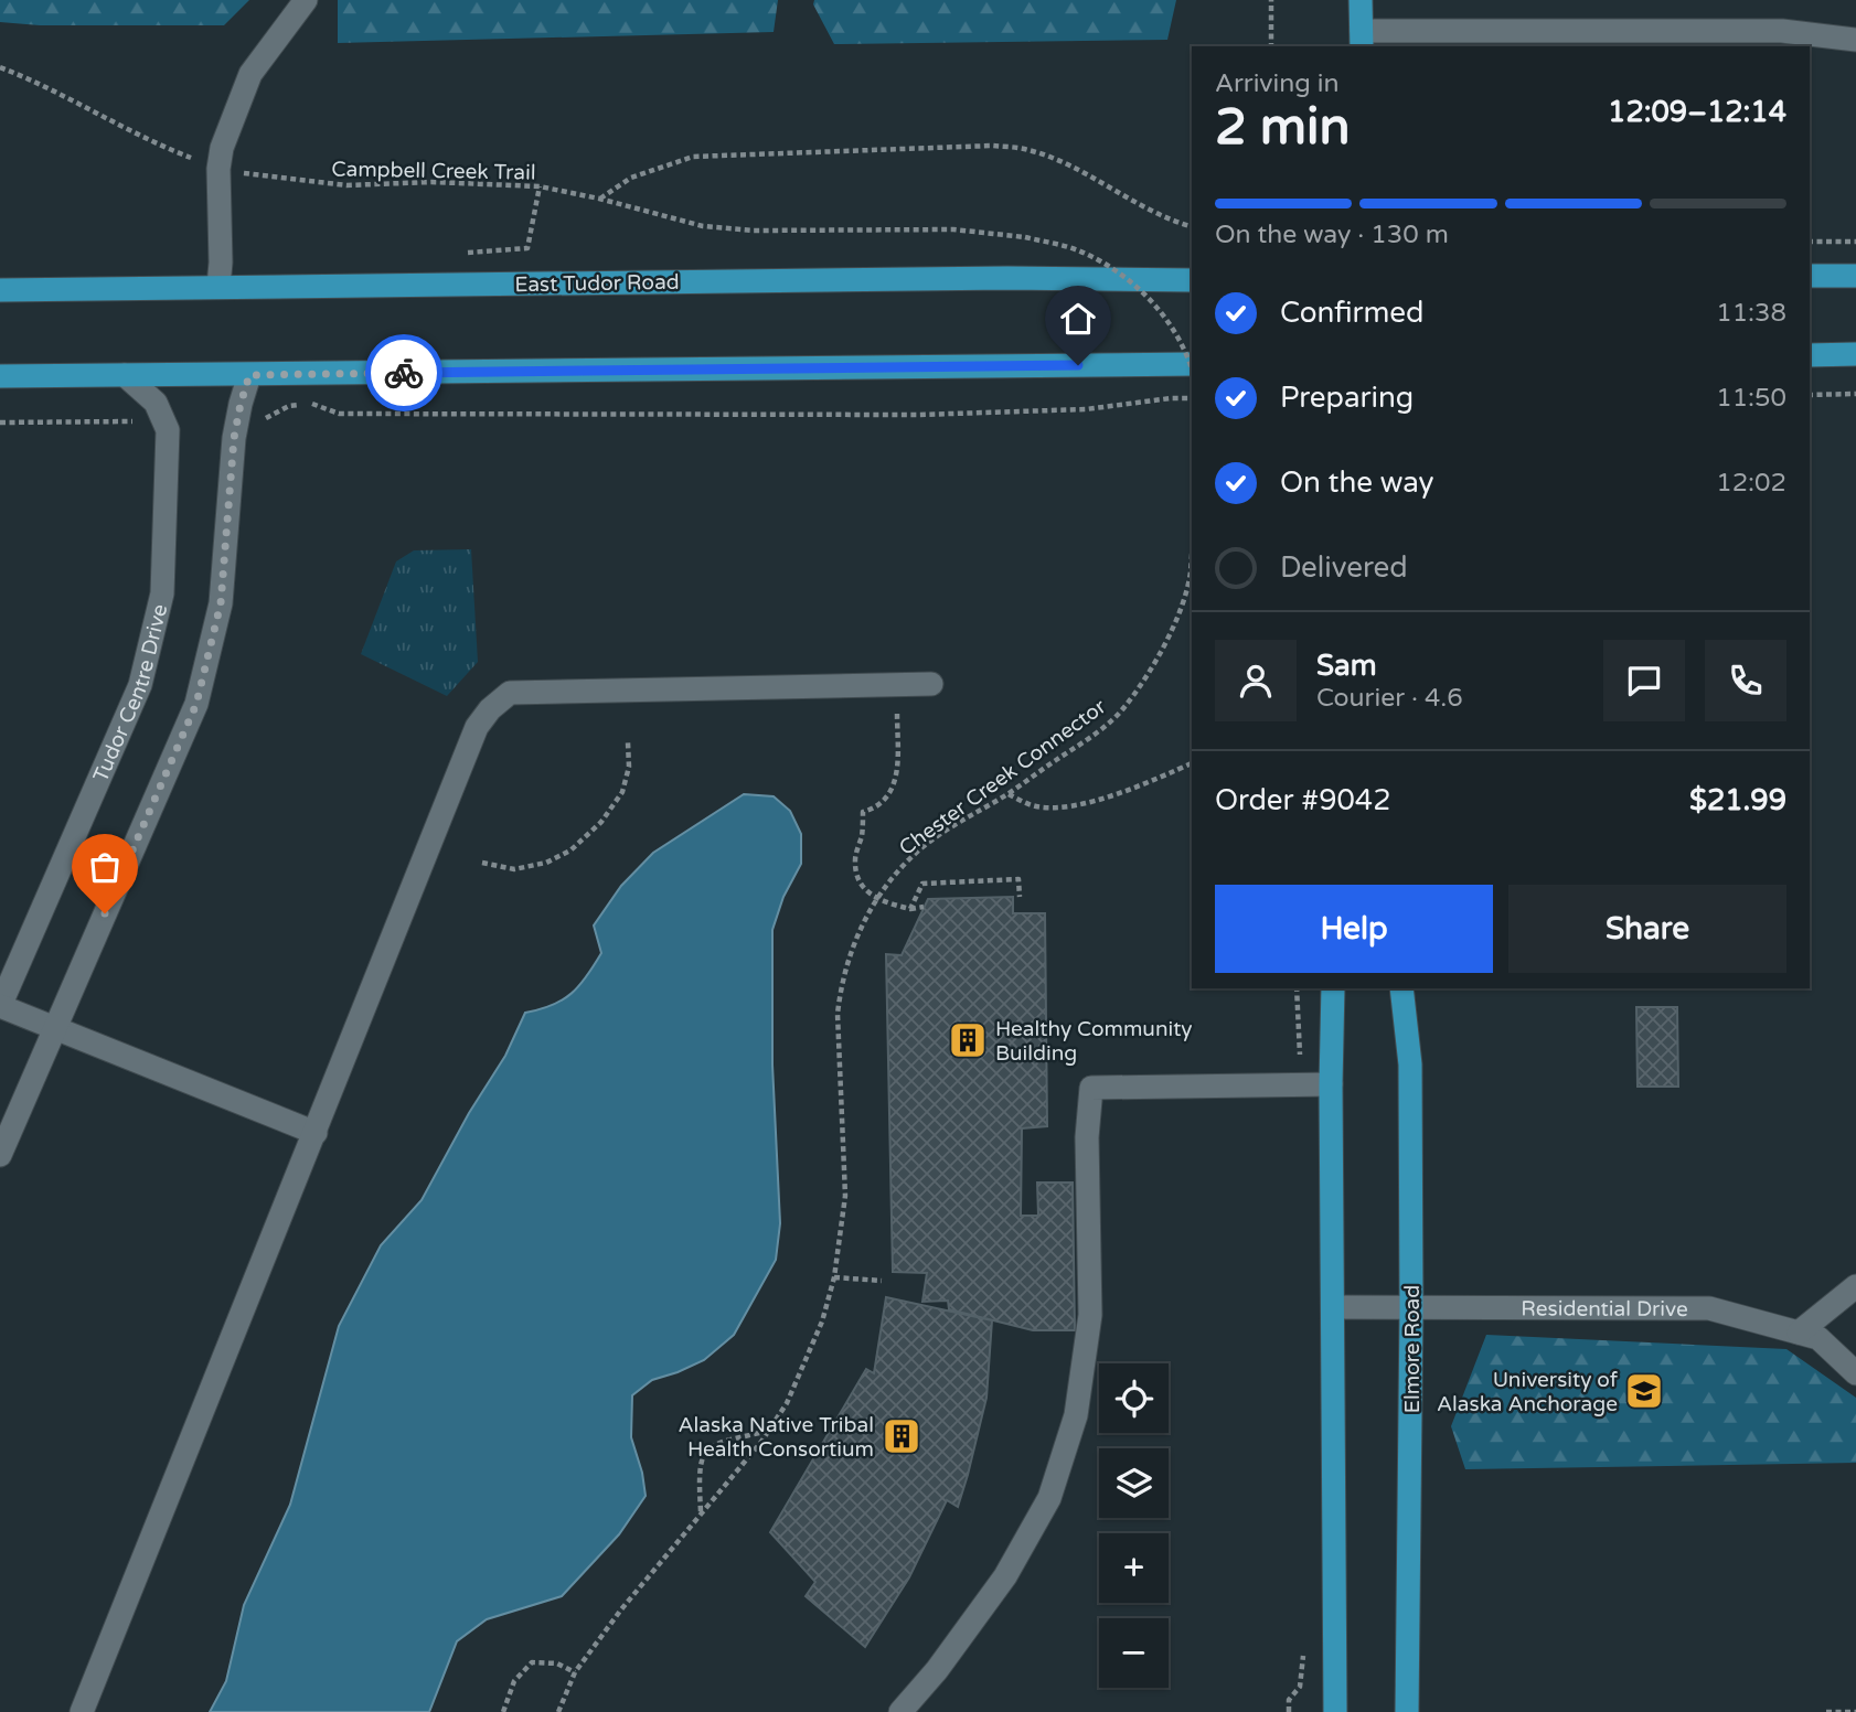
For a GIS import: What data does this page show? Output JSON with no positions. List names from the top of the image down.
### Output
{
  "streets": {
    "main road": ["East Tudor Road", "Elmore Road"],
    "street": ["Tudor Centre Drive", "Residential Drive"],
    "path": ["Campbell Creek Trail", "Chester Creek Connector"]
  },
  "crossings": [
    ["Residential Drive", "Elmore Road"]
  ],
  "places": {
    "building": ["Healthy Community Building", "Alaska Native Tribal Health Consortium"],
    "school or university": ["University of Alaska Anchorage"]
  },
  "page": {
    "heading": ["2 min", "Arriving in", "12:09–12:14"],
    "panel": [
      "Sam",
      "Courier · 4.6",
      "Order #9042",
      "$21.99"
    ],
    "bar": "On the way · 130 m",
    "list": [
      ["Confirmed", "11:38"],
      ["Preparing", "11:50"],
      ["On the way", "12:02"],
      "Delivered"
    ],
    "buttons": ["Help", "Share"],
    "map_buttons": ["+", "−"]
  }
}
